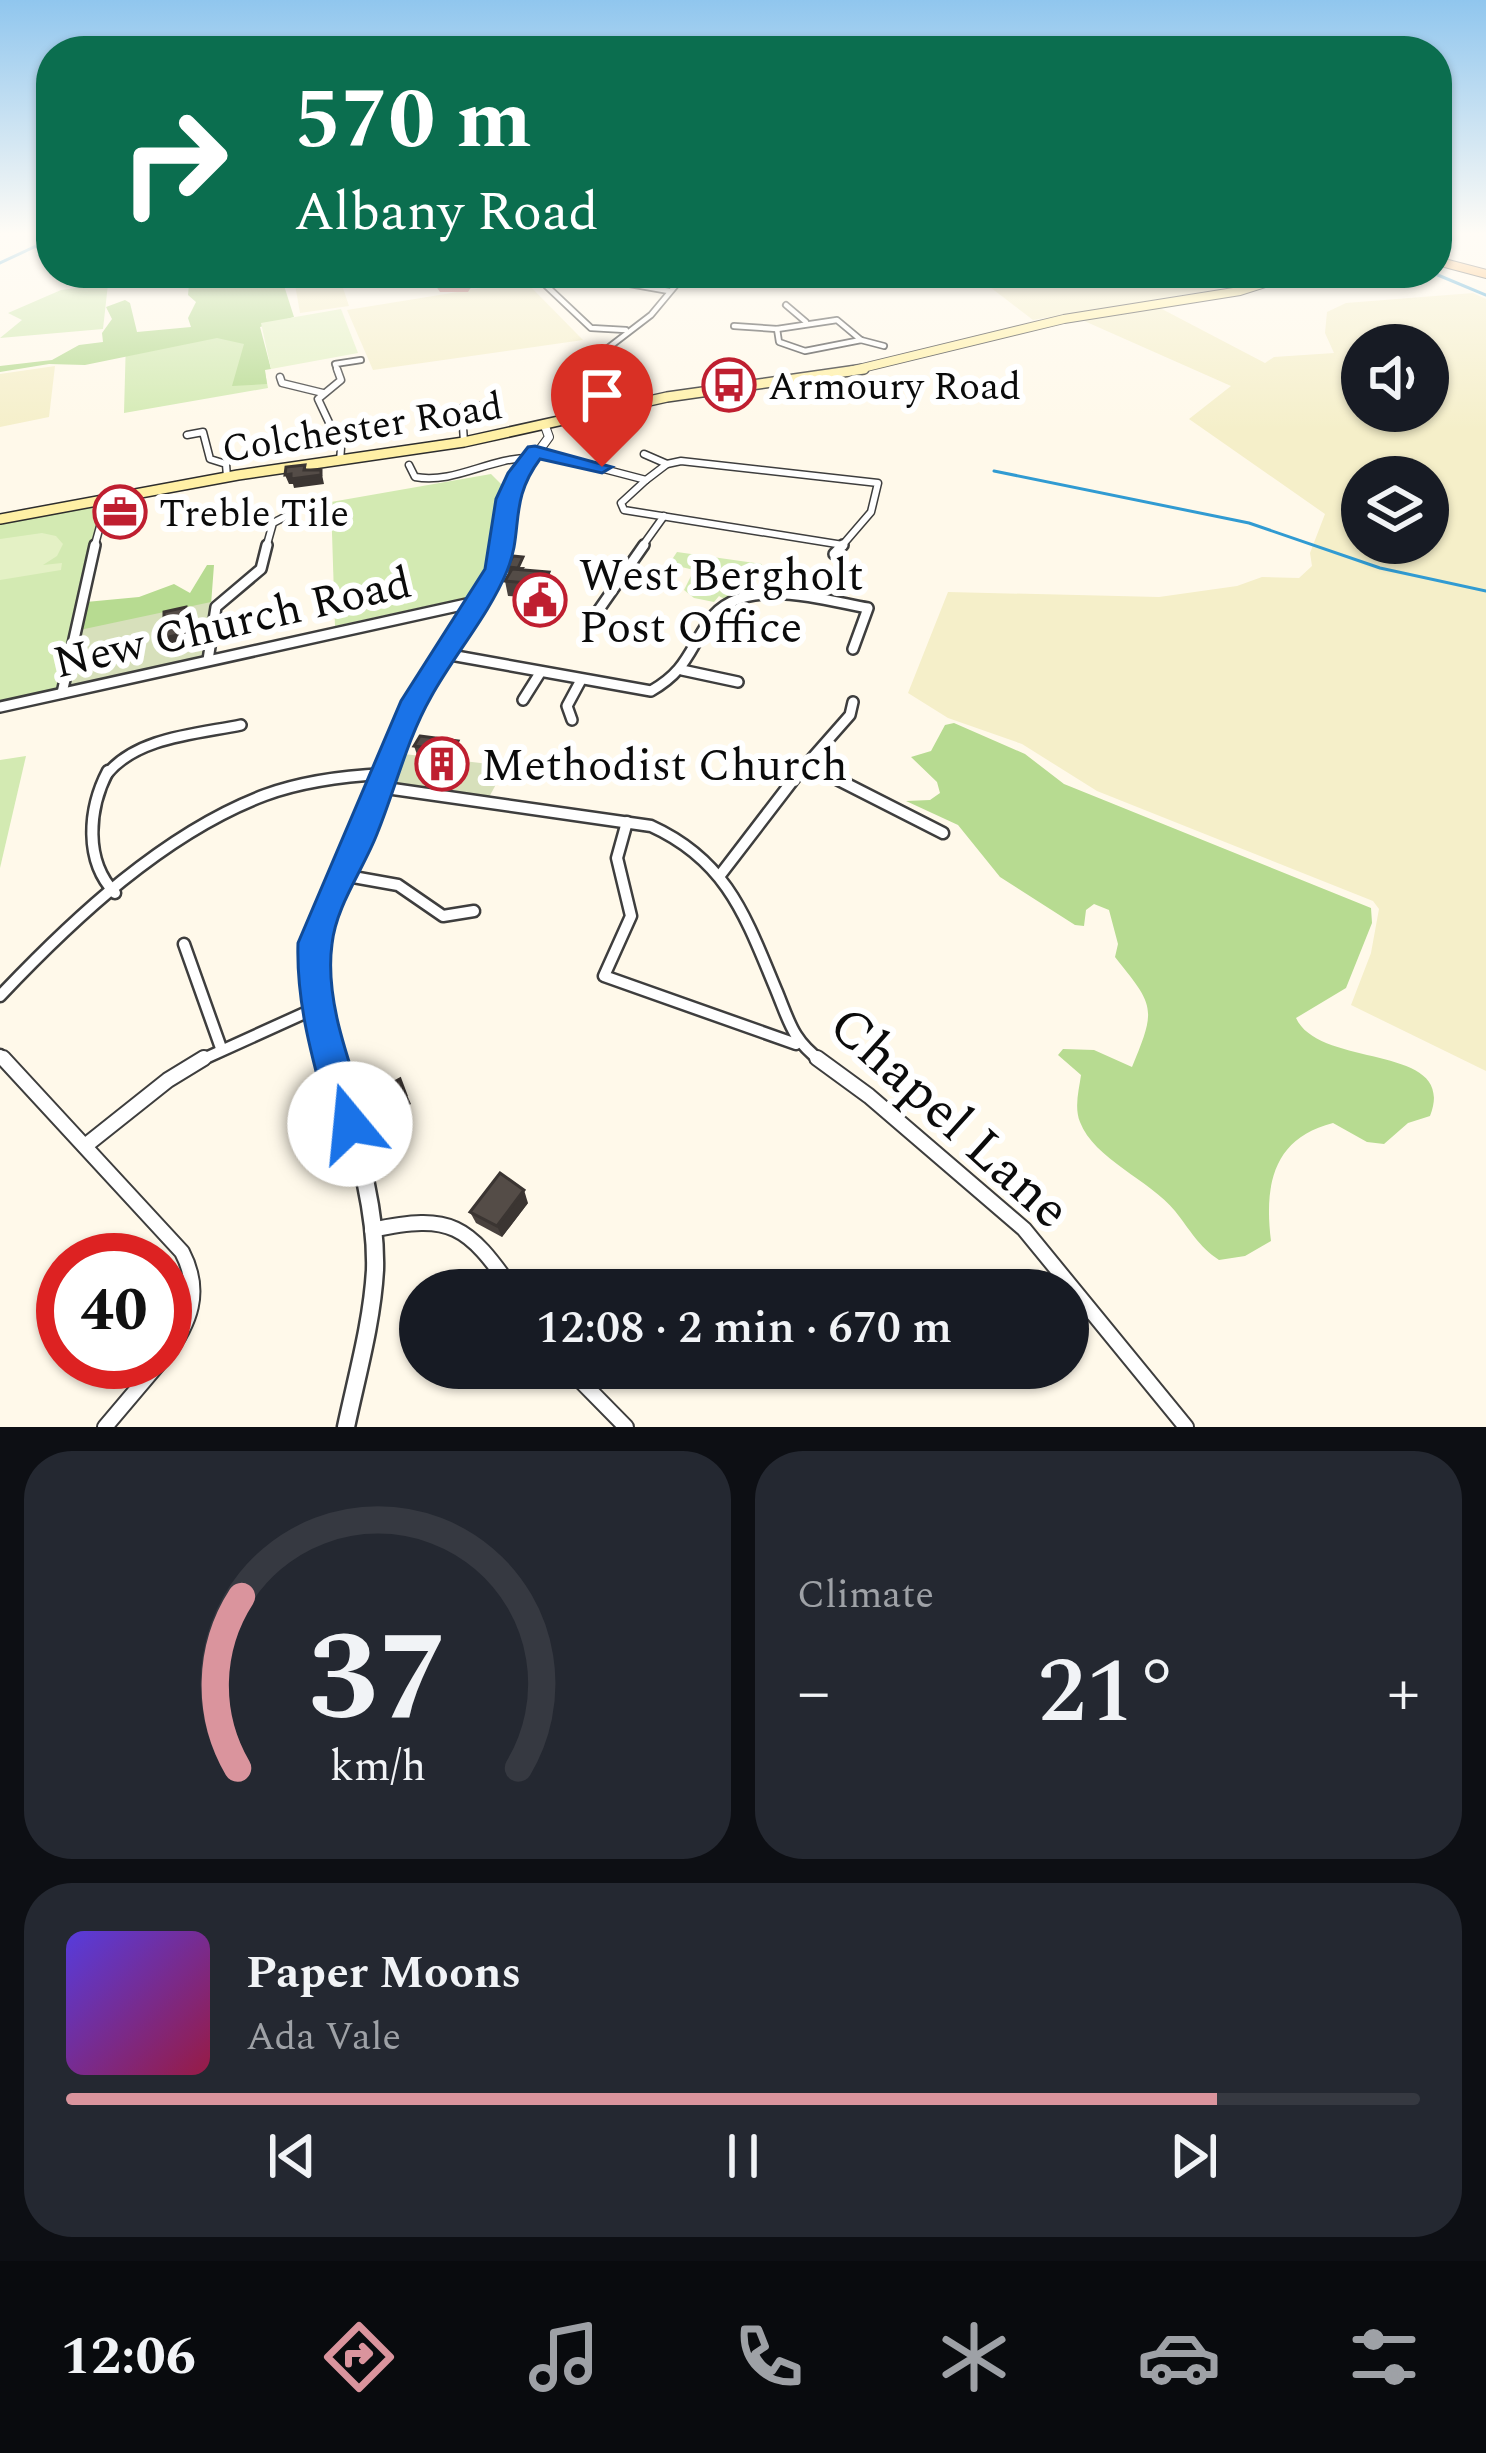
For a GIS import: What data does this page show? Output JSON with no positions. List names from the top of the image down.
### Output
{
  "streets": {
    "main road": ["Colchester Road"],
    "street": ["New Church Road", "Chapel Lane"]
  },
  "places": {
    "bus stop": ["Armoury Road"],
    "office": ["Treble Tile"],
    "public building": ["West Bergholt Post Office"],
    "building": ["Methodist Church"]
  },
  "page": {
    "turn": ["570 m", "Albany Road"],
    "limit": "40",
    "trip": "12:08 · 2 min · 670 m",
    "tile": "Climate",
    "heat": ["−", "21°", "+"],
    "song": ["Paper Moons", "Ada Vale"],
    "tabs": "12:06",
    "gauge": ["37", "km/h"]
  }
}
